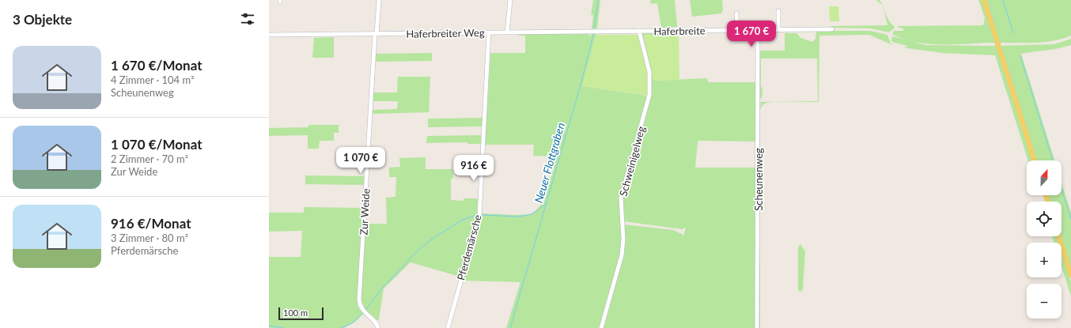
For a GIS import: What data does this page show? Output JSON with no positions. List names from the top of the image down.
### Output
{
  "streets": {
    "street": [
      "Haferbreite",
      "Haferbreiter Weg",
      "Schweinigelweg",
      "Scheunenweg",
      "Zur Weide",
      "Pferdemärsche"
    ]
  },
  "crossings": [
    ["Haferbreite", "Haferbreiter Weg"],
    ["Haferbreite", "Schweinigelweg"],
    ["Haferbreite", "Scheunenweg"],
    ["Haferbreiter Weg", "Zur Weide"],
    ["Haferbreiter Weg", "Pferdemärsche"]
  ],
  "water": ["Neuer Flottgraben"],
  "scale_bar": "100 m",
  "north": "top",
  "page": {
    "heading": "3 Objekte",
    "price": ["1 670 €", "1 070 €", "916 €"],
    "list": [
      {
        "name": "1 670 €/Monat",
        "note": "4 Zimmer · 104 m² · Scheunenweg"
      },
      {
        "name": "1 070 €/Monat",
        "note": "2 Zimmer · 70 m² · Zur Weide"
      },
      {
        "name": "916 €/Monat",
        "note": "3 Zimmer · 80 m² · Pferdemärsche"
      }
    ],
    "map_buttons": ["+", "−"],
    "scale": "100 m"
  }
}
